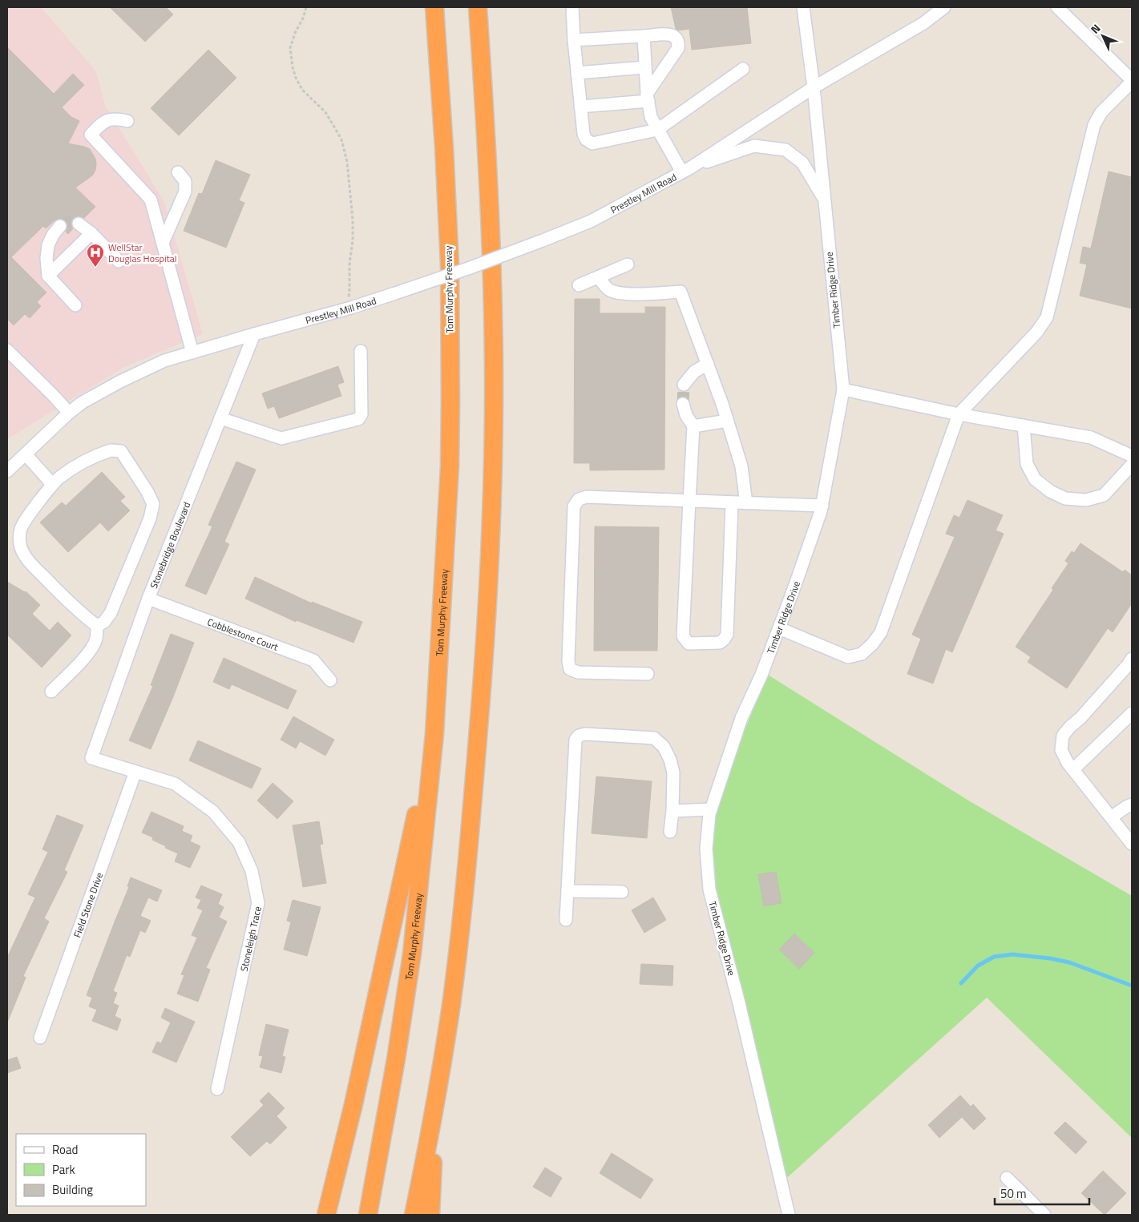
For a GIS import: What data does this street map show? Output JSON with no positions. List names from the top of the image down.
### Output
{
  "streets": {
    "highway": ["Tom Murphy Freeway"],
    "street": [
      "Prestley Mill Road",
      "Timber Ridge Drive",
      "Stonebridge Boulevard",
      "Cobblestone Court",
      "Field Stone Drive",
      "Stoneleigh Trace"
    ]
  },
  "crossings": [
    ["Prestley Mill Road", "Timber Ridge Drive"],
    ["Prestley Mill Road", "Stonebridge Boulevard"],
    ["Stonebridge Boulevard", "Cobblestone Court"],
    ["Stonebridge Boulevard", "Stoneleigh Trace"],
    ["Field Stone Drive", "Stoneleigh Trace"]
  ],
  "places": {
    "hospital": ["WellStar Douglas Hospital"]
  },
  "legend": ["Road", "Park", "Building"],
  "scale_bar": "50 m",
  "north": "top left"
}
